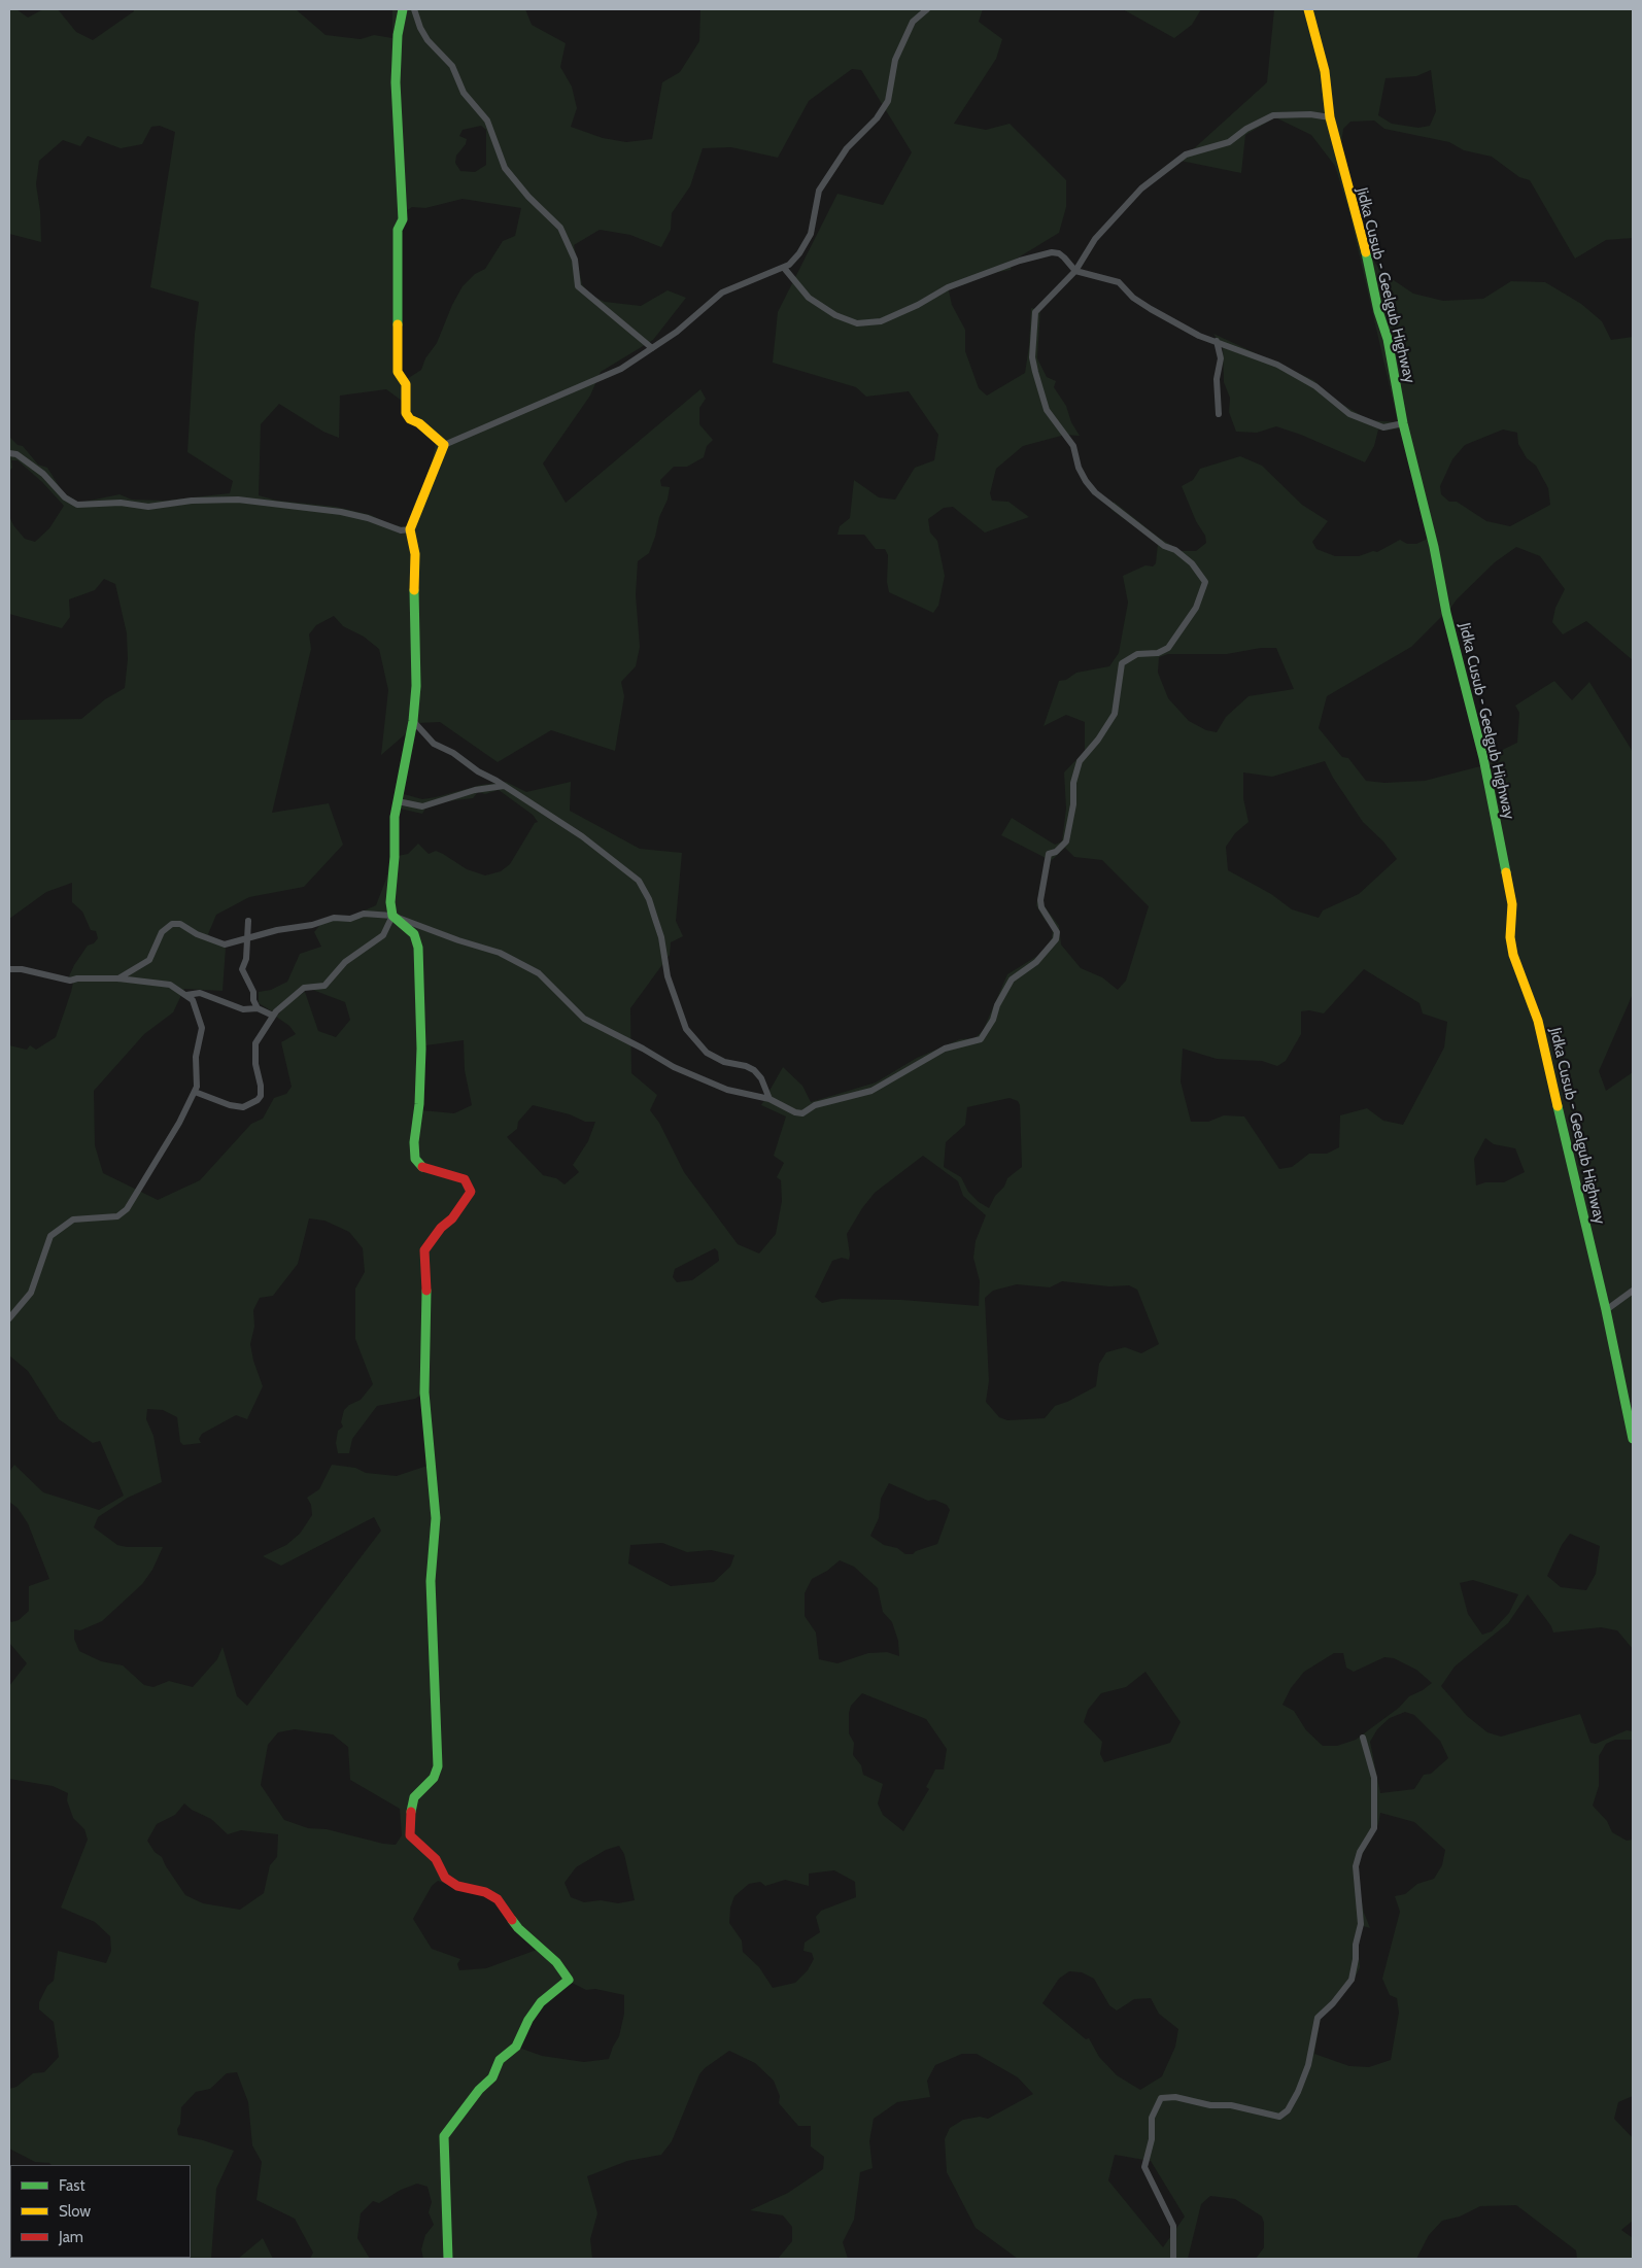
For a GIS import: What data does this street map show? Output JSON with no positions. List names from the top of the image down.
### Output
{
  "streets": {
    "street": ["Jidka Cusub - Geelgub Highway"]
  },
  "legend": ["Fast", "Slow", "Jam"]
}
